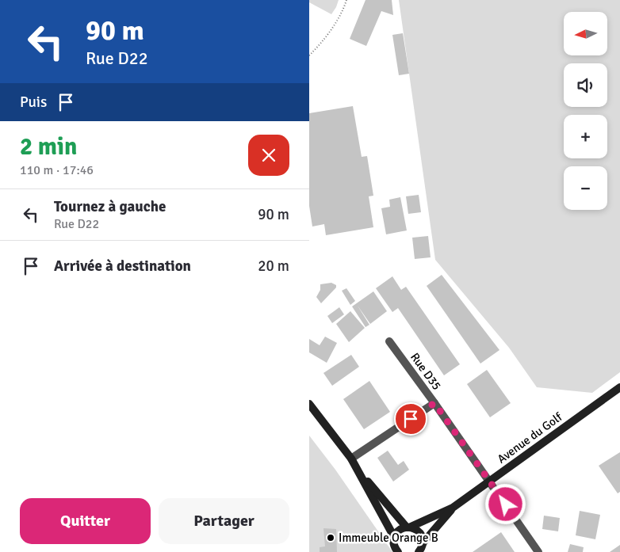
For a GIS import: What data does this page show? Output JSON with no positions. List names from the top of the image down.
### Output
{
  "streets": {
    "main road": ["Avenue du Golf"],
    "street": ["Rue D35"]
  },
  "crossings": [
    ["Rue D35", "Avenue du Golf"]
  ],
  "places": ["Immeuble Orange B"],
  "north": "left",
  "page": {
    "turn": ["90 m", "Rue D22"],
    "map_buttons": ["+", "−"],
    "then": "Puis",
    "heading": ["2 min", "110 m · 17:46"],
    "list": [
      {
        "name": "Tournez à gauche",
        "note": "Rue D22",
        "value": "90 m"
      },
      {
        "name": "Arrivée à destination",
        "value": "20 m"
      }
    ],
    "buttons": ["Quitter", "Partager"]
  }
}
